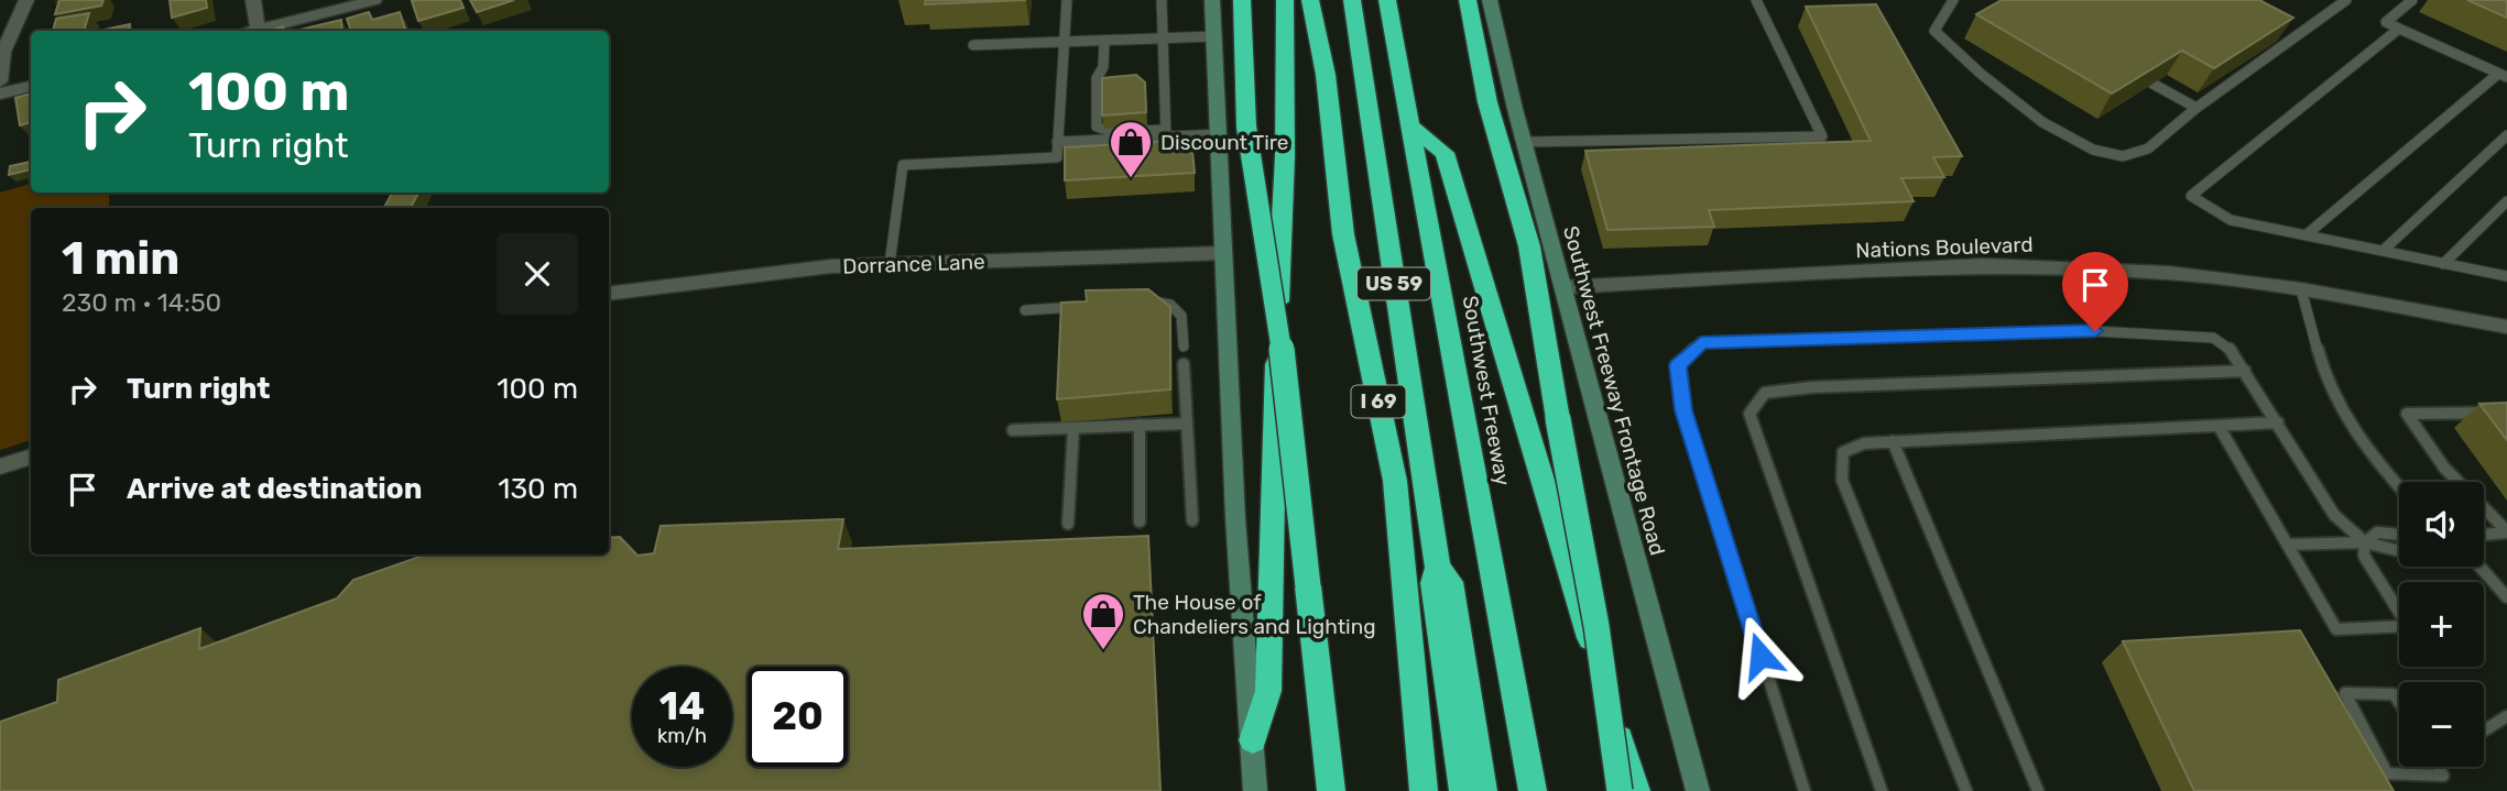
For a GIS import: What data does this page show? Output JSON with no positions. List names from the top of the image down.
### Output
{
  "streets": {
    "highway": ["US 59", "Southwest Freeway", "I 69"],
    "main road": ["Southwest Freeway Frontage Road"],
    "street": ["Nations Boulevard", "Dorrance Lane"]
  },
  "crossings": [
    ["Nations Boulevard", "Southwest Freeway Frontage Road"]
  ],
  "places": {
    "shop": ["Discount Tire", "The House of Chandeliers and Lighting"]
  },
  "page": {
    "turn": ["100 m", "Turn right"],
    "heading": ["1 min", "230 m · 14:50"],
    "list": [
      {
        "name": "Turn right",
        "value": "100 m"
      },
      {
        "name": "Arrive at destination",
        "value": "130 m"
      }
    ],
    "map_buttons": ["+", "−"],
    "speed": "14 km/h",
    "limit": "20"
  }
}
